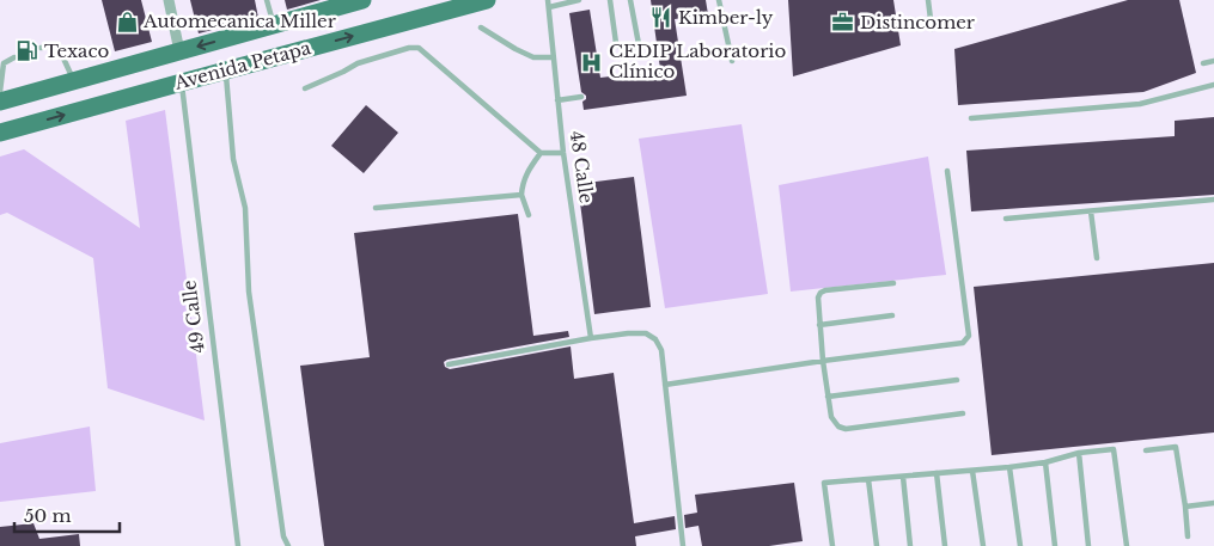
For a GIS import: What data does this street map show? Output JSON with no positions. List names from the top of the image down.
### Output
{
  "streets": {
    "main road": ["Avenida Petapa"],
    "lane": ["48 Calle", "49 Calle"]
  },
  "crossings": [
    ["Avenida Petapa", "49 Calle"]
  ],
  "places": {
    "restaurant": ["Kimber-ly"],
    "shop": ["Automecanica Miller"],
    "office": ["Distincomer"],
    "fuel station": ["Texaco"],
    "hospital": ["CEDIP Laboratorio Clínico"]
  },
  "scale_bar": "50 m"
}
